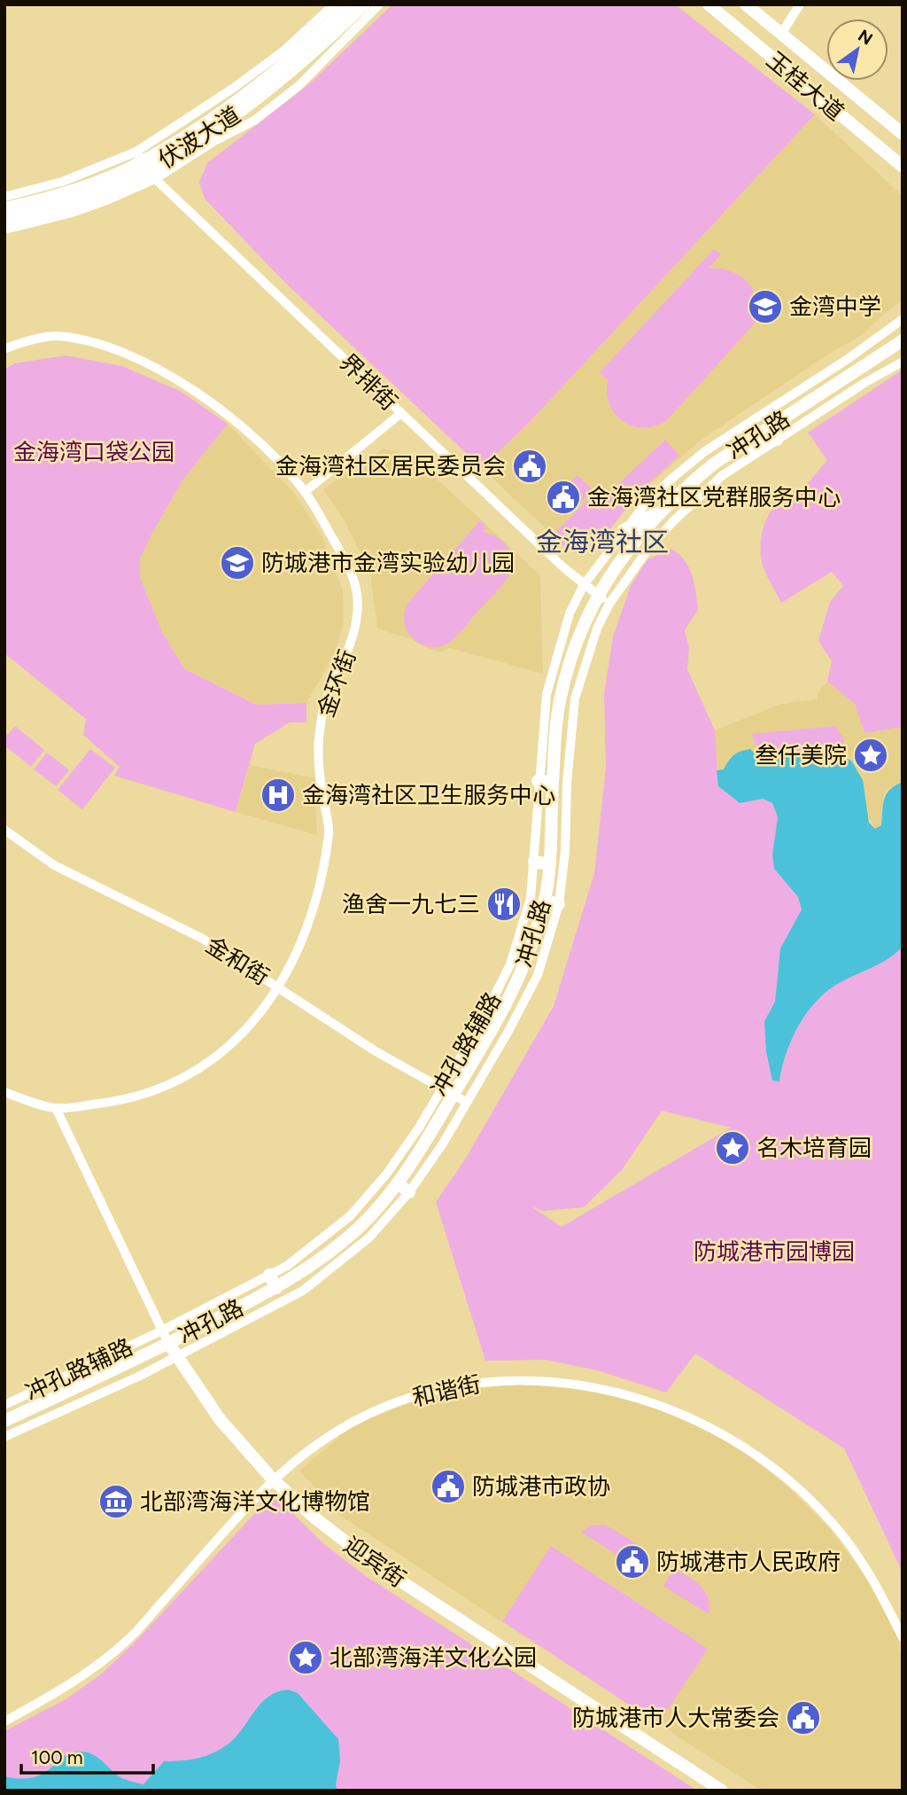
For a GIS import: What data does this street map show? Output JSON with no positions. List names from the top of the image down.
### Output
{
  "streets": {
    "main road": [
      "玉桂大道",
      "伏波大道",
      "冲孔路",
      "迎宾街"
    ],
    "street": [
      "界排街",
      "金环街",
      "金和街",
      "冲孔路辅路",
      "和谐街"
    ]
  },
  "crossings": [
    ["伏波大道", "界排街"],
    ["界排街", "冲孔路"],
    ["界排街", "冲孔路辅路"],
    ["冲孔路", "金和街"],
    ["冲孔路", "迎宾街"],
    ["金环街", "金和街"],
    ["金环街", "迎宾街"],
    ["金和街", "冲孔路辅路"],
    ["冲孔路辅路", "迎宾街"],
    ["和谐街", "迎宾街"]
  ],
  "districts": ["金海湾社区"],
  "parks": ["金海湾口袋公园", "防城港市园博园"],
  "places": {
    "school or university": ["金湾中学", "防城港市金湾实验幼儿园"],
    "public building": [
      "金海湾社区居民委员会",
      "金海湾社区党群服务中心",
      "防城港市政协",
      "防城港市人民政府",
      "防城港市人大常委会"
    ],
    "place": ["叁仟美院", "名木培育园", "北部湾海洋文化公园"],
    "hospital": ["金海湾社区卫生服务中心"],
    "restaurant": ["渔舍一九七三"],
    "museum": ["北部湾海洋文化博物馆"]
  },
  "scale_bar": "100 m",
  "north": "top right"
}
